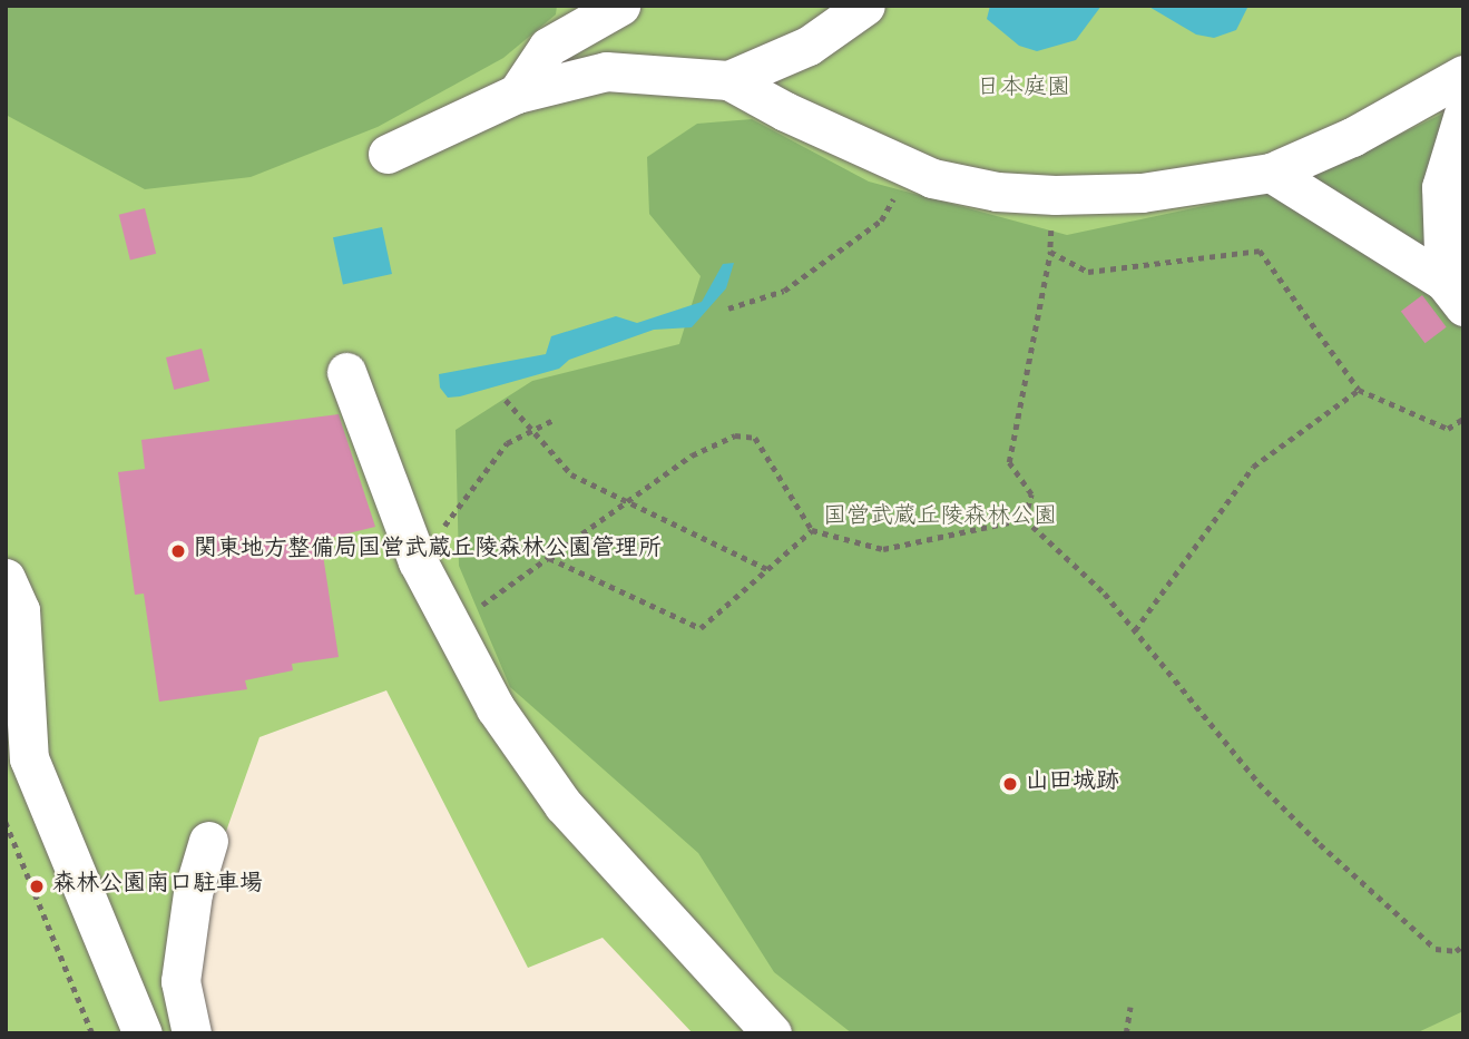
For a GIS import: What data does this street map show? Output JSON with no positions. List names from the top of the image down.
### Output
{
  "parks": ["日本庭園", "国営武蔵丘陵森林公園"],
  "places": ["関東地方整備局国営武蔵丘陵森林公園管理所", "山田城跡", "森林公園南口駐車場"]
}
